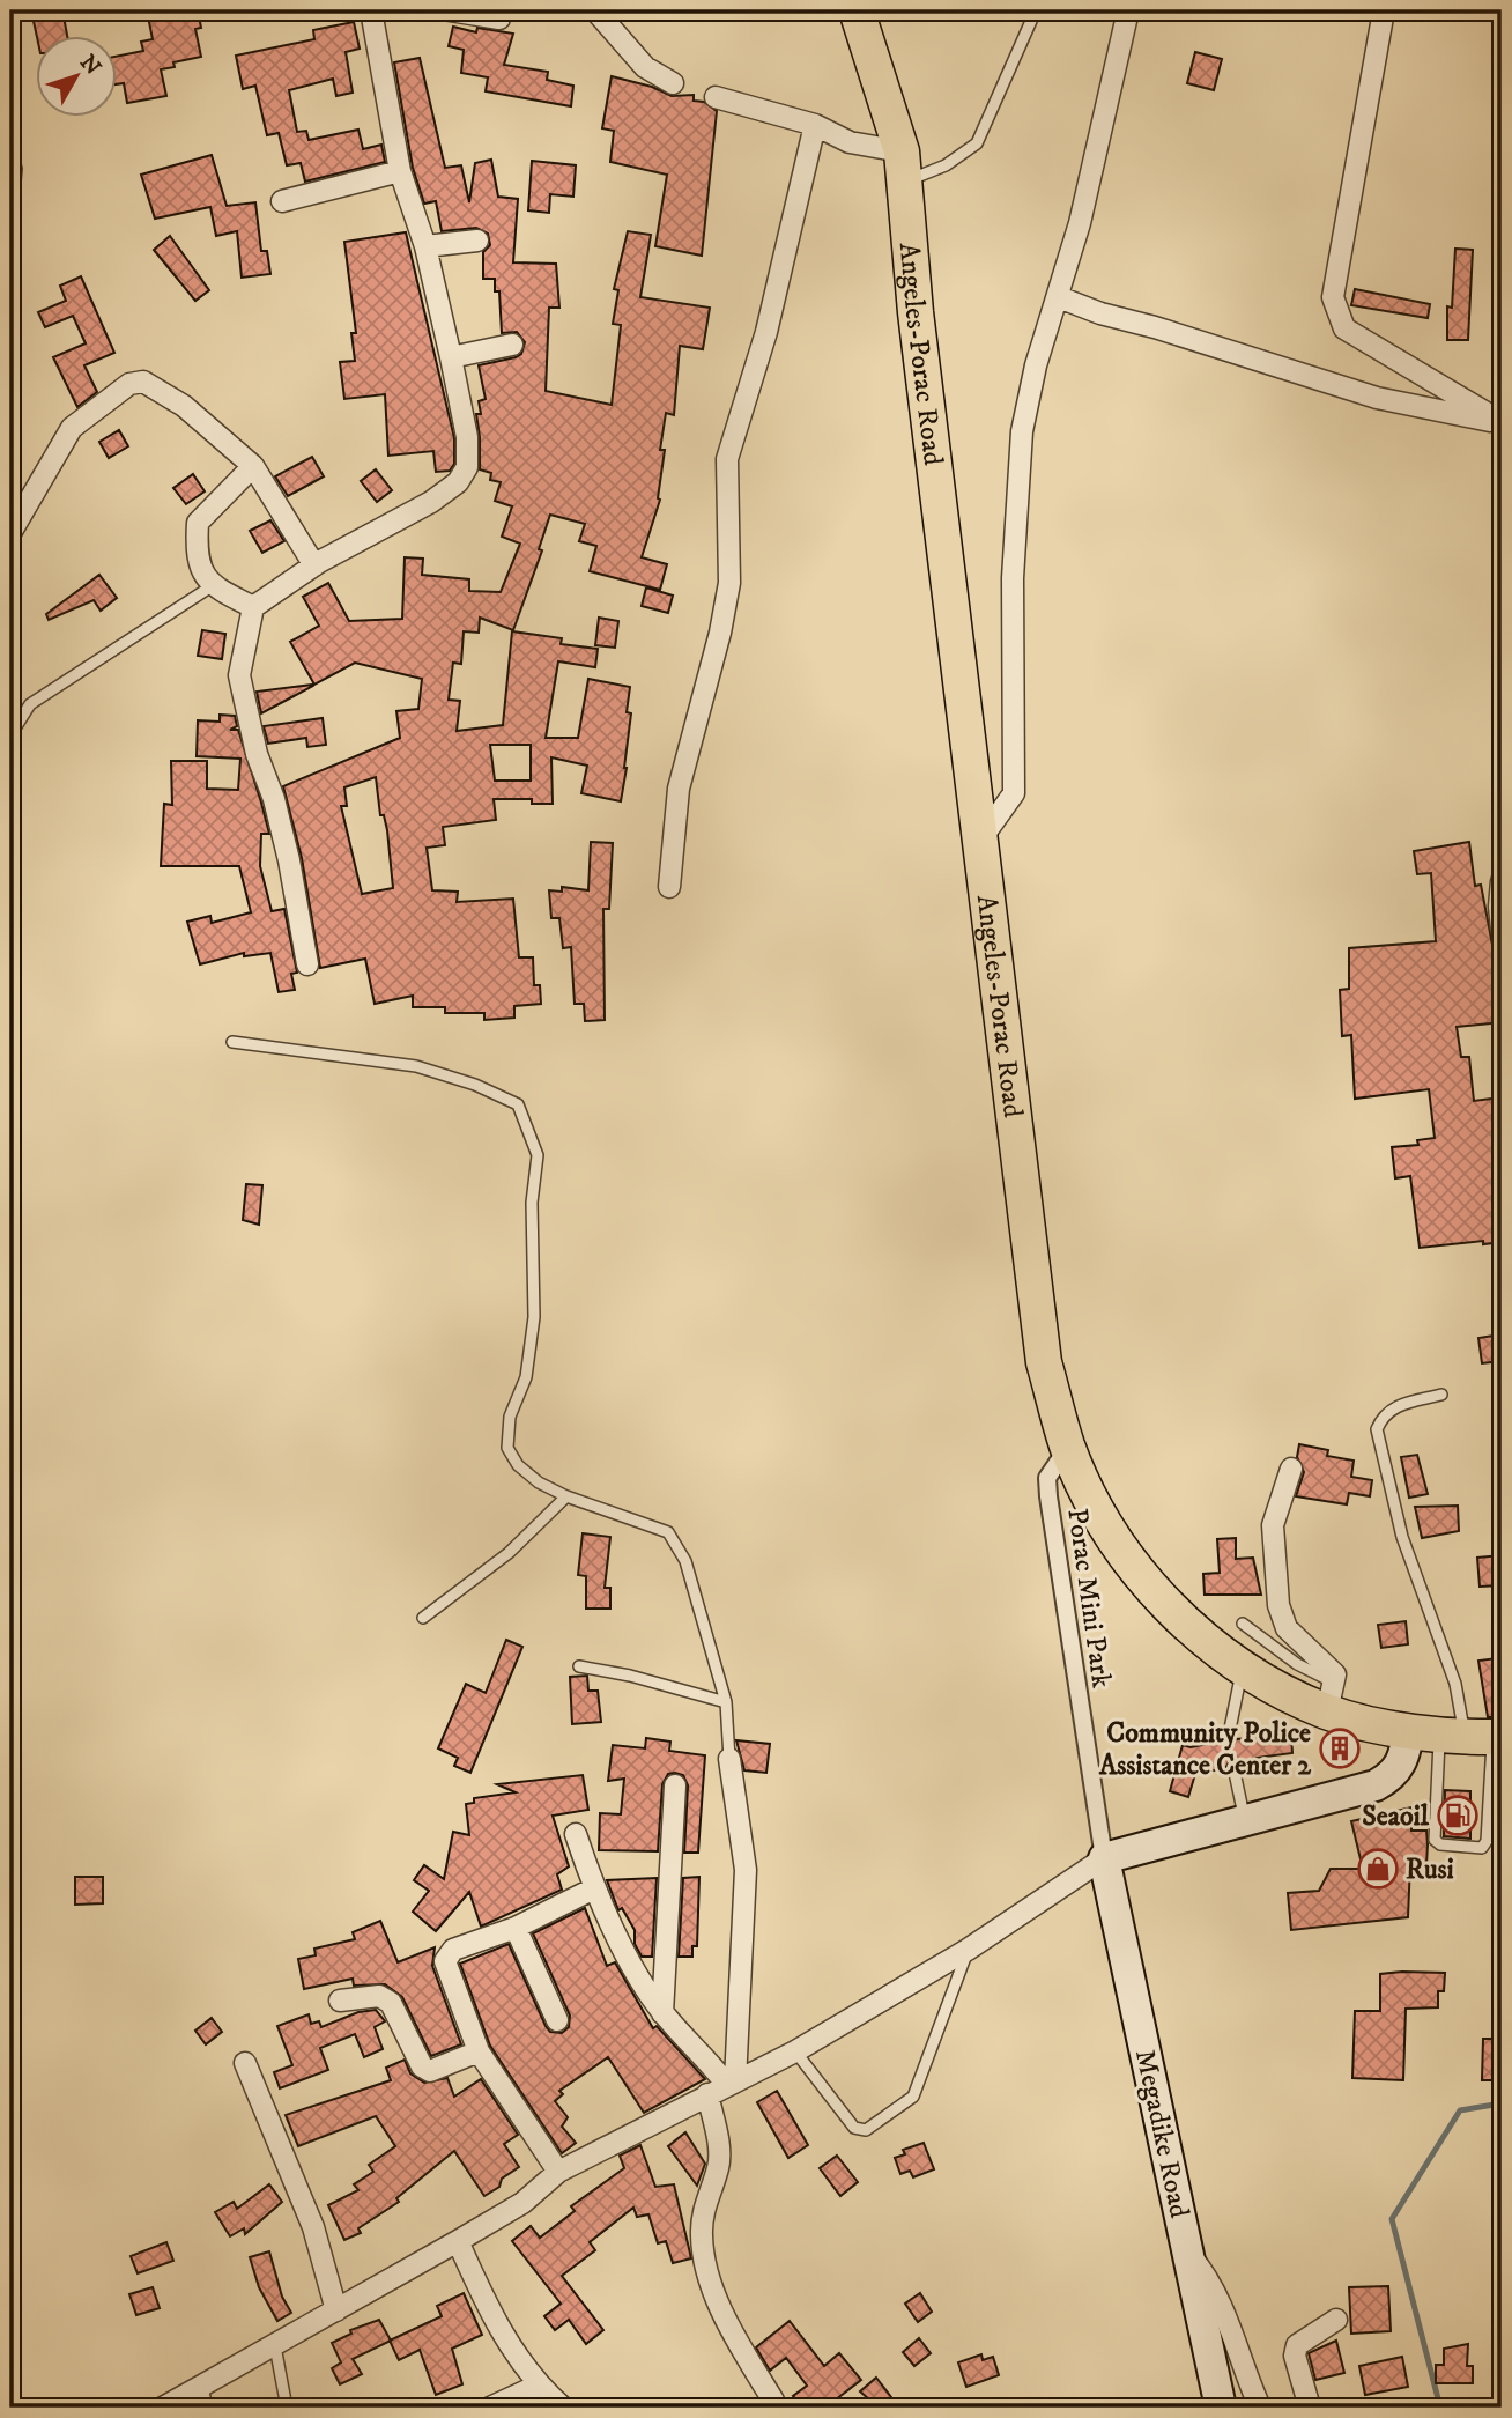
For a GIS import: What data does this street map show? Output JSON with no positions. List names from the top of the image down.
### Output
{
  "streets": {
    "main road": ["Angeles-Porac Road", "Megadike Road"],
    "street": ["Porac Mini Park"]
  },
  "crossings": [
    ["Angeles-Porac Road", "Porac Mini Park"],
    ["Porac Mini Park", "Megadike Road"]
  ],
  "places": {
    "building": ["Community Police Assistance Center 2"],
    "fuel station": ["Seaoil"],
    "shop": ["Rusi"]
  },
  "north": "top right"
}
